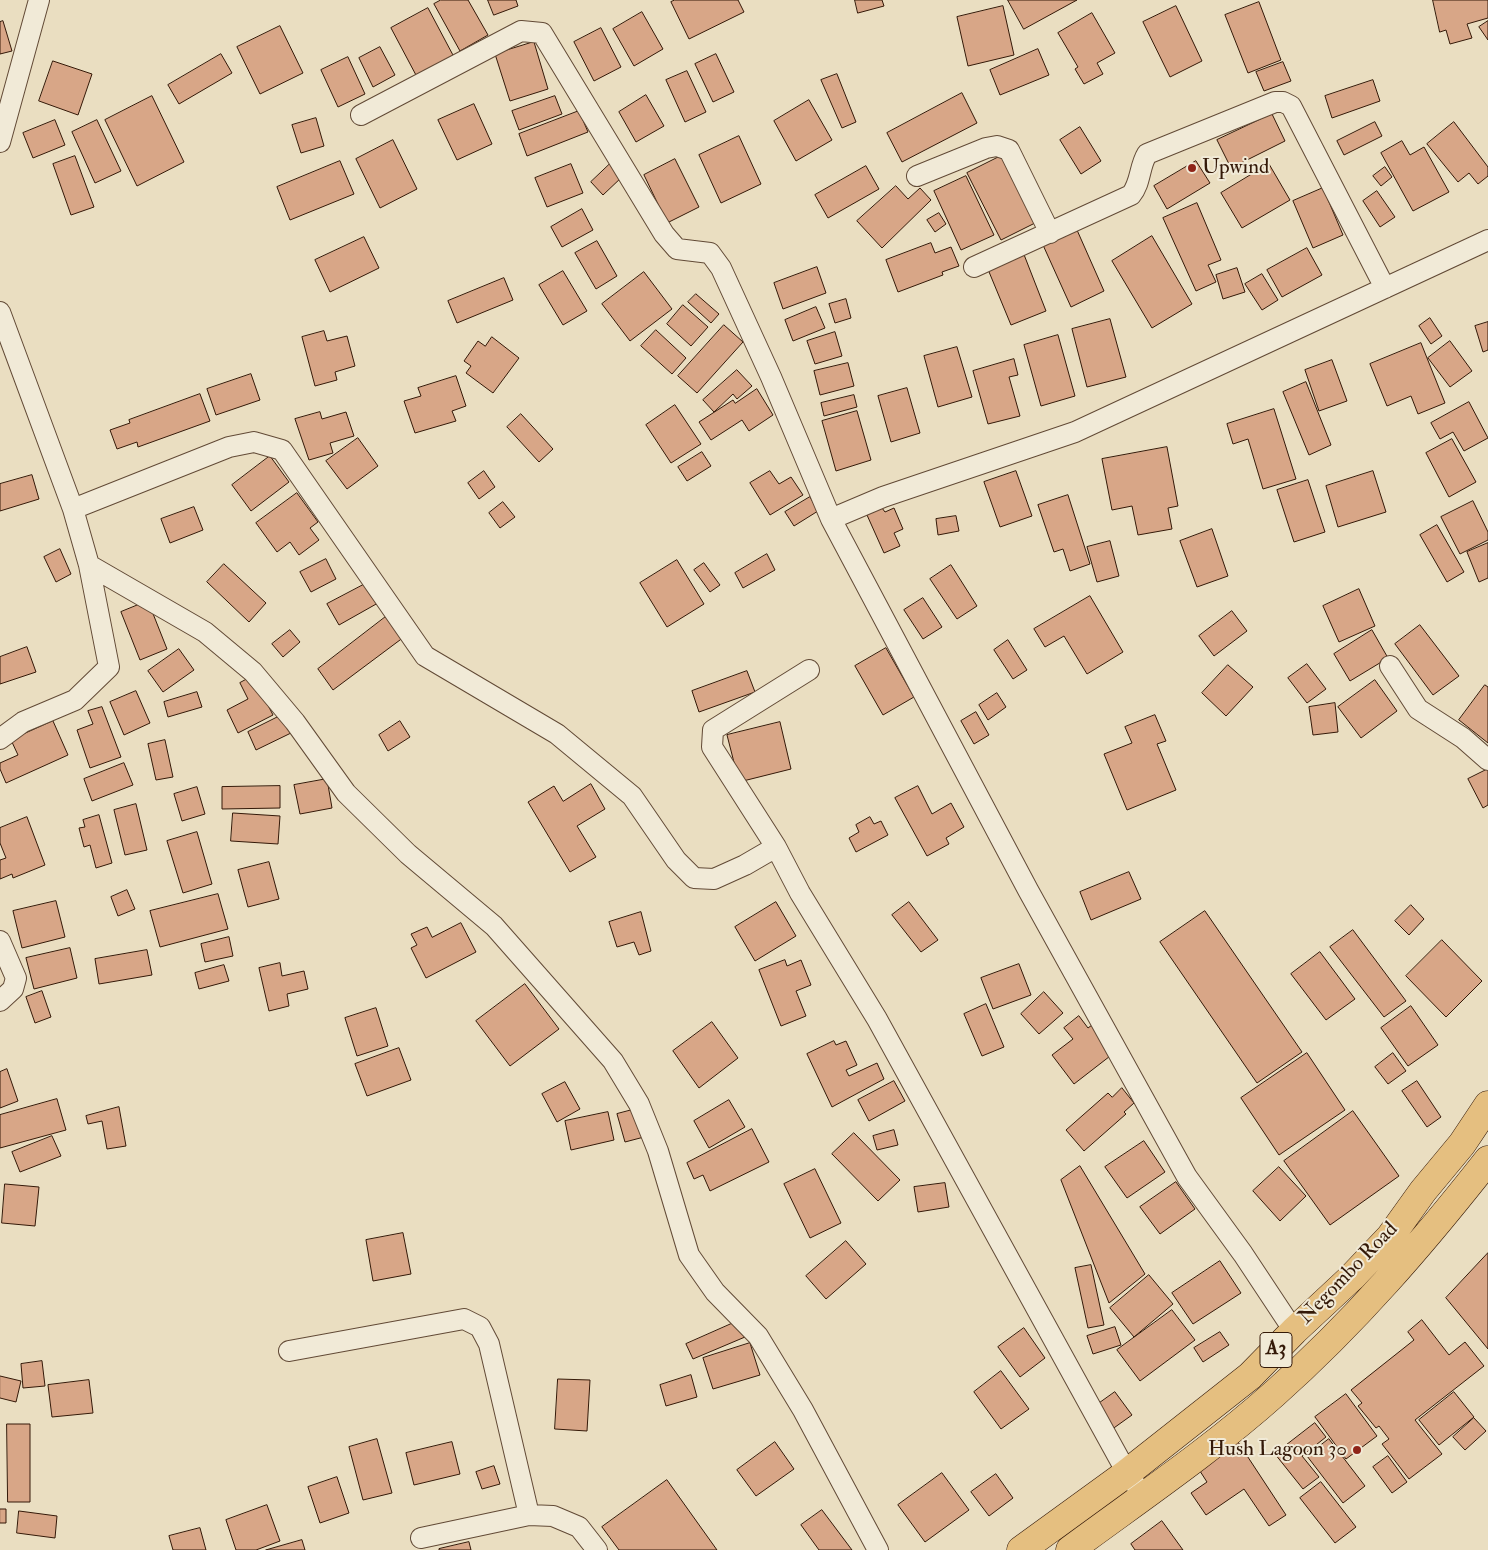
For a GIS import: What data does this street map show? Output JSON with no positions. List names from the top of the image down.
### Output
{
  "streets": {
    "highway": ["Negombo Road", "A3"]
  },
  "places": ["Upwind", "Hush Lagoon 30"]
}
